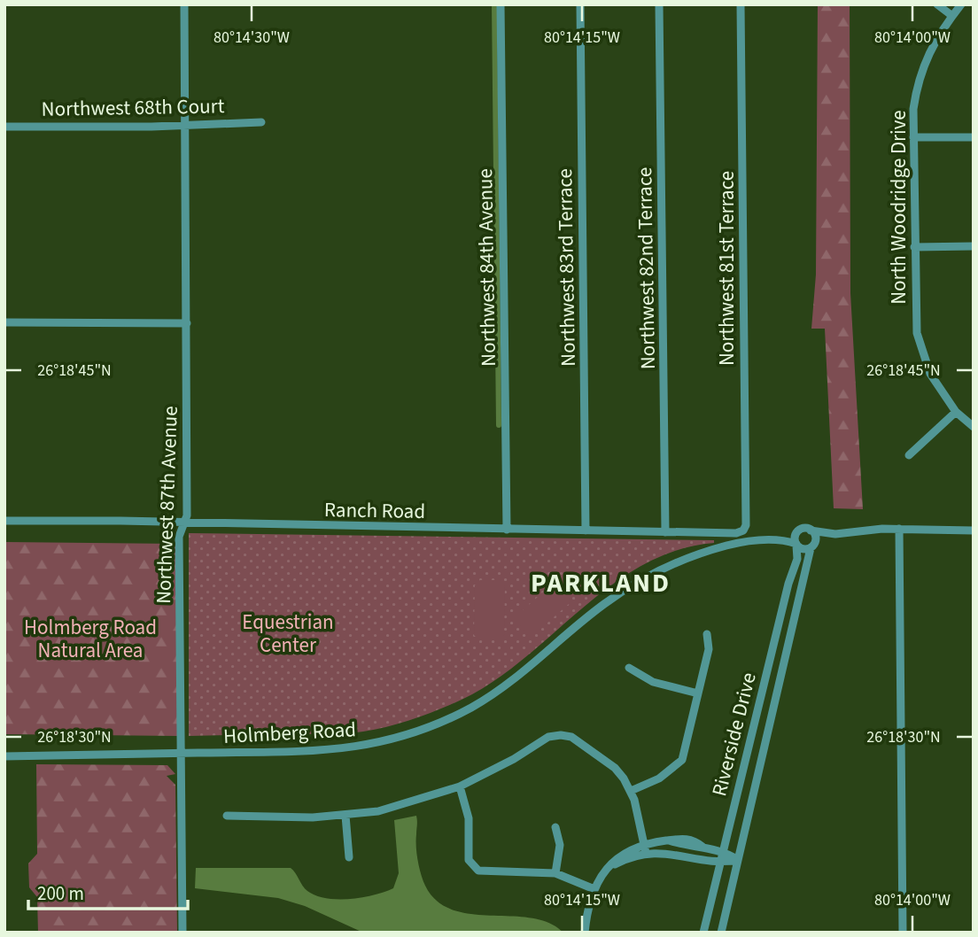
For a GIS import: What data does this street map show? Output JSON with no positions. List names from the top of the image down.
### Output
{
  "streets": {
    "street": [
      "Northwest 68th Court",
      "North Woodridge Drive",
      "Northwest 84th Avenue",
      "Northwest 83rd Terrace",
      "Northwest 82nd Terrace",
      "Northwest 81st Terrace",
      "Northwest 87th Avenue",
      "Ranch Road",
      "Holmberg Road",
      "Riverside Drive"
    ]
  },
  "crossings": [
    ["Northwest 68th Court", "Northwest 87th Avenue"],
    ["Northwest 84th Avenue", "Ranch Road"],
    ["Northwest 83rd Terrace", "Ranch Road"],
    ["Northwest 82nd Terrace", "Ranch Road"],
    ["Northwest 81st Terrace", "Ranch Road"],
    ["Northwest 87th Avenue", "Ranch Road"],
    ["Northwest 87th Avenue", "Holmberg Road"],
    ["Holmberg Road", "Riverside Drive"]
  ],
  "districts": ["PARKLAND"],
  "parks": ["Equestrian Center", "Holmberg Road Natural Area"],
  "scale_bar": "200 m",
  "coordinates": [
    "80°14'30\"W",
    "80°14'15\"W",
    "80°14'00\"W",
    "26°18'45\"N",
    "26°18'30\"N"
  ]
}
